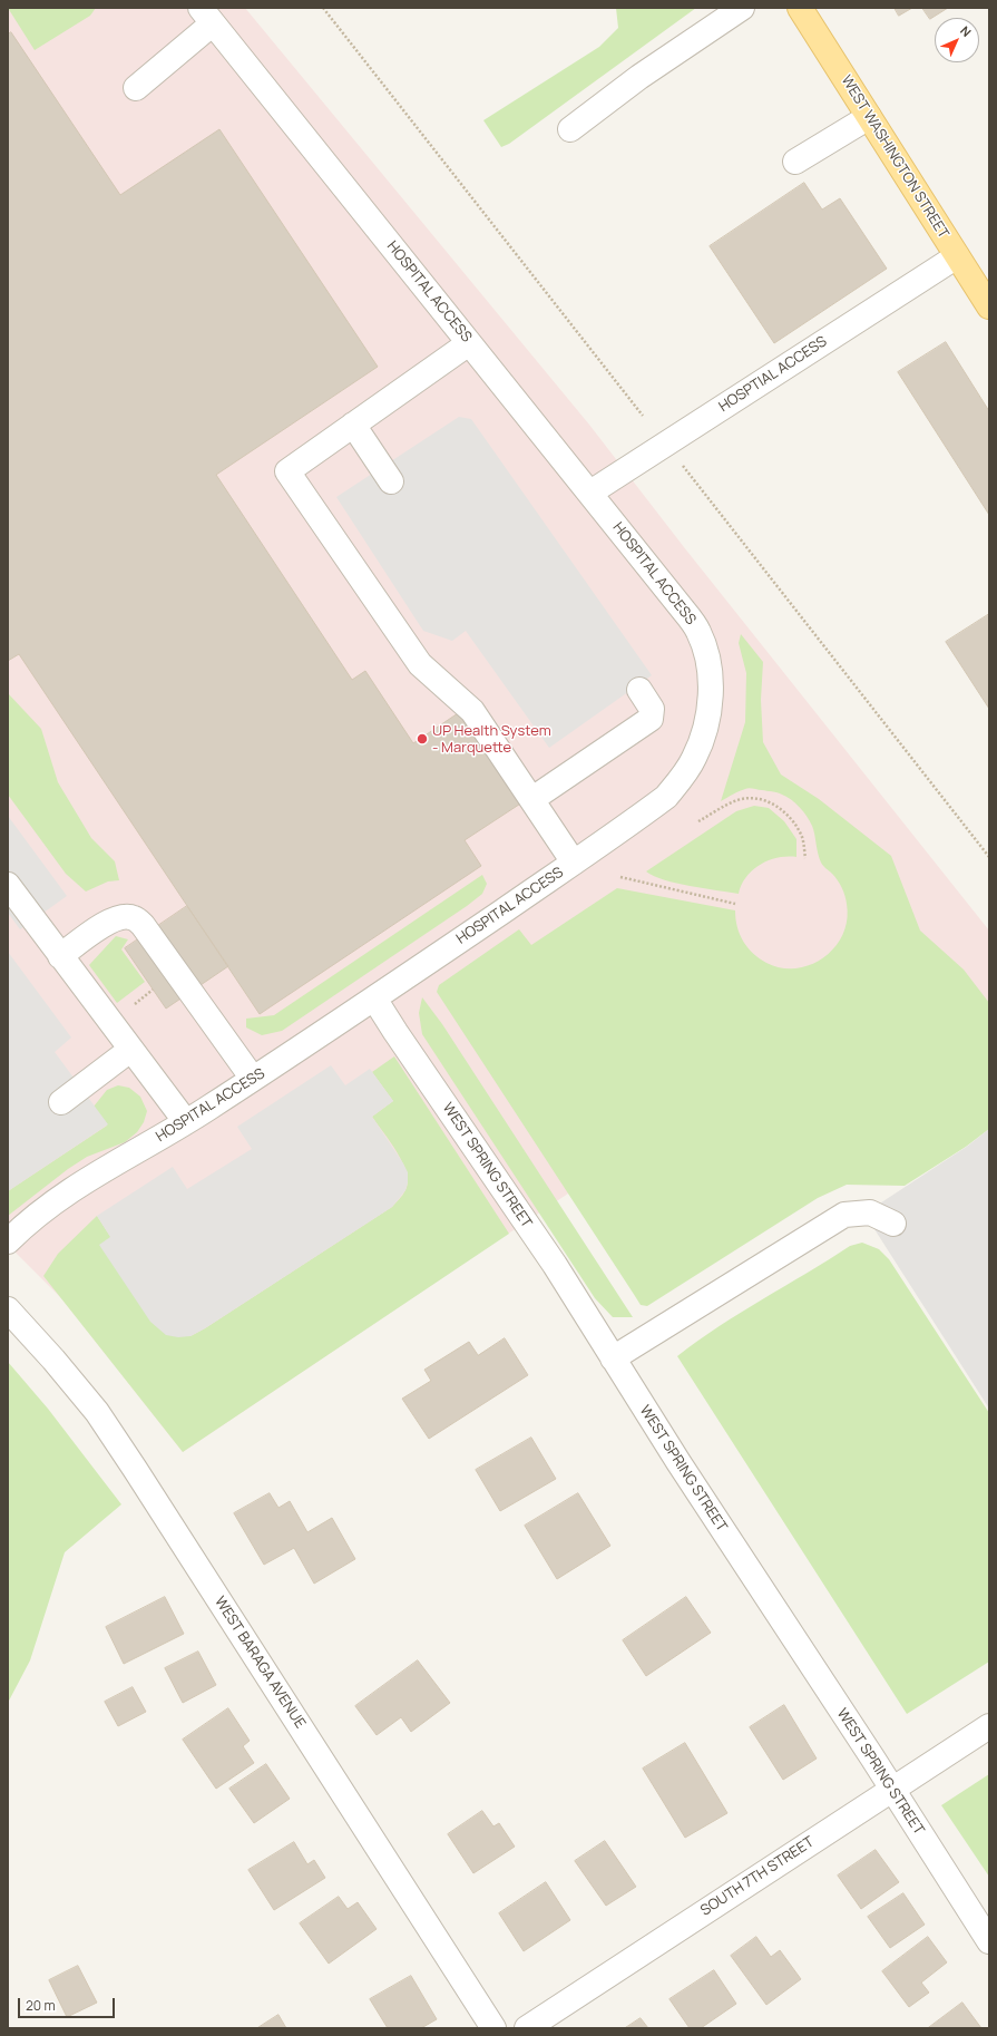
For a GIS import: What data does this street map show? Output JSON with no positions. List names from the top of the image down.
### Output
{
  "streets": {
    "main road": ["WEST WASHINGTON STREET"],
    "street": [
      "HOSPITAL ACCESS",
      "HOSPTIAL ACCESS",
      "WEST SPRING STREET",
      "WEST BARAGA AVENUE",
      "SOUTH 7TH STREET"
    ]
  },
  "crossings": [
    ["WEST WASHINGTON STREET", "HOSPTIAL ACCESS"],
    ["HOSPITAL ACCESS", "HOSPTIAL ACCESS"],
    ["HOSPITAL ACCESS", "WEST SPRING STREET"],
    ["WEST SPRING STREET", "SOUTH 7TH STREET"]
  ],
  "places": ["UP Health System - Marquette"],
  "scale_bar": "20 m",
  "north": "top right"
}
